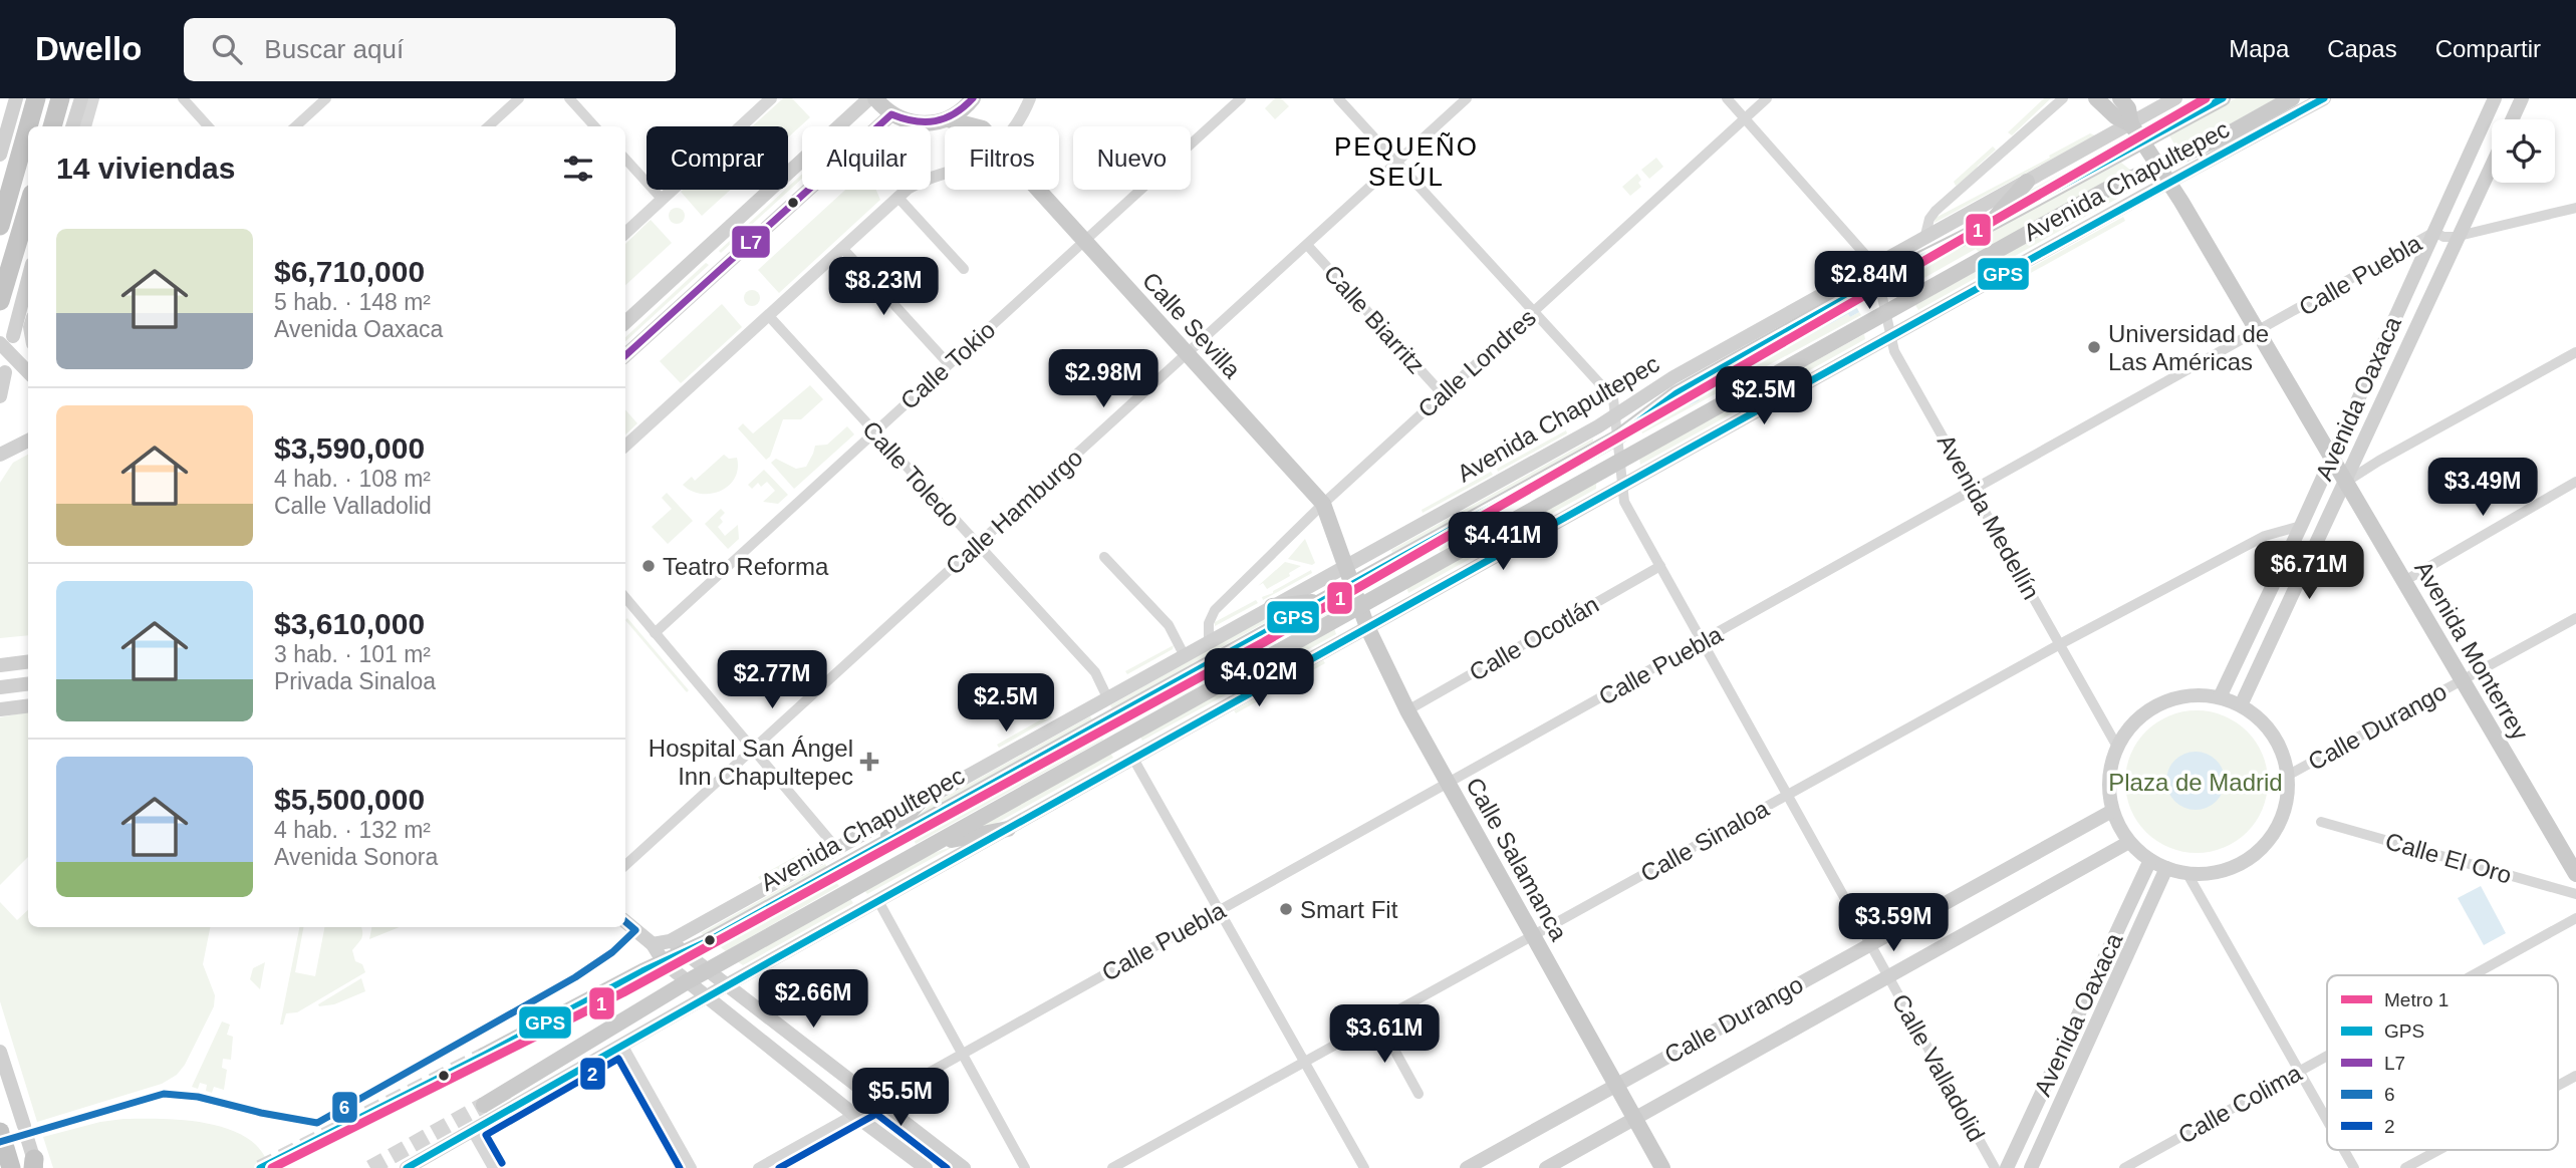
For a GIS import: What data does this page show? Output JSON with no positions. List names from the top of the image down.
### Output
{
  "streets": {
    "main road": [
      "Avenida Chapultepec",
      "Calle Sevilla",
      "Avenida Oaxaca",
      "Avenida Monterrey",
      "Calle Durango",
      "Calle Salamanca"
    ],
    "street": [
      "Calle Puebla",
      "Calle Biarritz",
      "Calle Londres",
      "Calle Tokio",
      "Calle Toledo",
      "Calle Hamburgo",
      "Avenida Medellín",
      "Calle Ocotlán",
      "Calle Sinaloa",
      "Calle El Oro",
      "Calle Valladolid",
      "Calle Colima"
    ]
  },
  "crossings": [
    ["Avenida Chapultepec", "Calle Sevilla"],
    ["Avenida Chapultepec", "Calle Londres"],
    ["Avenida Chapultepec", "Calle Toledo"],
    ["Avenida Chapultepec", "Avenida Medellín"],
    ["Avenida Chapultepec", "Avenida Monterrey"],
    ["Avenida Chapultepec", "Calle Salamanca"],
    ["Avenida Chapultepec", "Calle Valladolid"],
    ["Calle Puebla", "Avenida Oaxaca"],
    ["Calle Puebla", "Avenida Medellín"],
    ["Calle Puebla", "Avenida Monterrey"],
    ["Calle Puebla", "Calle Salamanca"],
    ["Calle Puebla", "Calle Valladolid"],
    ["Calle Biarritz", "Calle Londres"],
    ["Calle Biarritz", "Calle Hamburgo"],
    ["Calle Sevilla", "Calle Londres"],
    ["Calle Sevilla", "Calle Tokio"],
    ["Calle Sevilla", "Calle Hamburgo"],
    ["Calle Sevilla", "Calle Salamanca"],
    ["Calle Londres", "Calle Valladolid"],
    ["Calle Tokio", "Calle Toledo"],
    ["Avenida Oaxaca", "Avenida Medellín"],
    ["Avenida Oaxaca", "Avenida Monterrey"],
    ["Avenida Oaxaca", "Calle Durango"],
    ["Avenida Oaxaca", "Calle Sinaloa"],
    ["Calle Toledo", "Calle Hamburgo"],
    ["Calle Hamburgo", "Calle Valladolid"],
    ["Avenida Medellín", "Calle Durango"],
    ["Avenida Medellín", "Calle Sinaloa"],
    ["Calle Ocotlán", "Calle Salamanca"],
    ["Calle Ocotlán", "Calle Valladolid"],
    ["Avenida Monterrey", "Calle Durango"],
    ["Calle Durango", "Calle Salamanca"],
    ["Calle Durango", "Calle Valladolid"],
    ["Calle Sinaloa", "Calle Salamanca"],
    ["Calle Sinaloa", "Calle Valladolid"]
  ],
  "districts": ["PEQUEÑO SEÚL"],
  "parks": ["Plaza de Madrid"],
  "places": {
    "other": ["Universidad de Las Américas", "Teatro Reforma", "Smart Fit"],
    "health": ["Hospital San Ángel Inn Chapultepec"]
  },
  "lines": [
    "metro line 1",
    "transit line GPS",
    "transit line L7",
    "transit line 6",
    "transit line 2"
  ],
  "legend": [
    "Metro 1",
    "GPS",
    "L7",
    "6",
    "2"
  ],
  "page": {
    "header": "Dwello",
    "search": "Buscar aquí",
    "nav": ["Mapa", "Capas", "Compartir"],
    "chip": [
      "Comprar",
      "Alquilar",
      "Filtros",
      "Nuevo"
    ],
    "heading": "14 viviendas",
    "list": [
      {
        "name": "$6,710,000",
        "note": "5 hab. · 148 m² · Avenida Oaxaca"
      },
      {
        "name": "$3,590,000",
        "note": "4 hab. · 108 m² · Calle Valladolid"
      },
      {
        "name": "$3,610,000",
        "note": "3 hab. · 101 m² · Privada Sinaloa"
      },
      {
        "name": "$5,500,000",
        "note": "4 hab. · 132 m² · Avenida Sonora"
      }
    ],
    "price": [
      "$2.84M",
      "$8.23M",
      "$2.98M",
      "$2.5M",
      "$3.49M",
      "$4.41M",
      "$6.71M",
      "$4.02M",
      "$2.77M",
      "$2.5M",
      "$3.59M",
      "$2.66M",
      "$3.61M",
      "$5.5M"
    ]
  }
}
